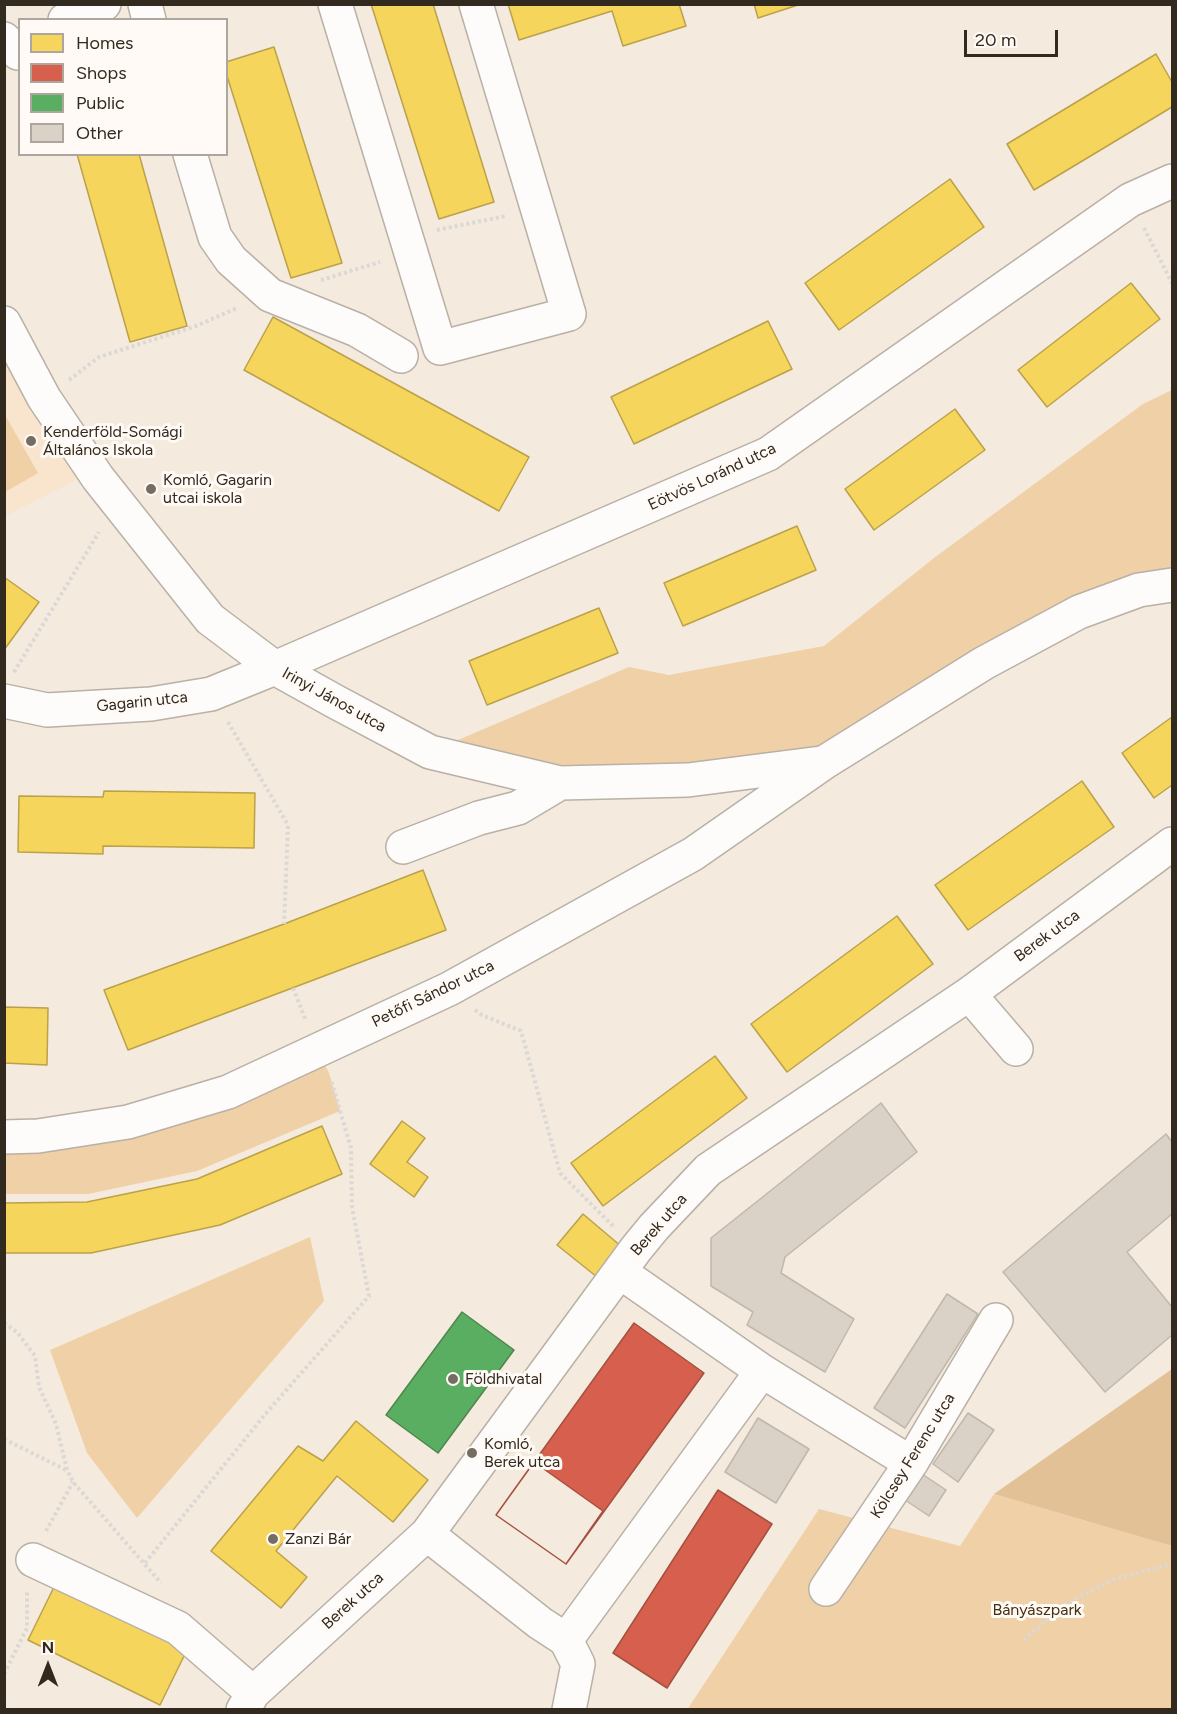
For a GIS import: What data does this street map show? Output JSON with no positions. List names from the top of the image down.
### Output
{
  "streets": {
    "street": [
      "Eötvös Loránd utca",
      "Irinyi János utca",
      "Gagarin utca",
      "Berek utca",
      "Petőfi Sándor utca",
      "Kölcsey Ferenc utca"
    ]
  },
  "crossings": [
    ["Eötvös Loránd utca", "Irinyi János utca"],
    ["Eötvös Loránd utca", "Gagarin utca"],
    ["Irinyi János utca", "Gagarin utca"],
    ["Irinyi János utca", "Petőfi Sándor utca"]
  ],
  "parks": ["Bányászpark"],
  "places": [
    "Kenderföld-Somági Általános Iskola",
    "Komló, Gagarin utcai iskola",
    "Földhivatal",
    "Komló, Berek utca",
    "Zanzi Bár"
  ],
  "legend": [
    "Homes",
    "Shops",
    "Public",
    "Other"
  ],
  "scale_bar": "20 m",
  "north": "top"
}
